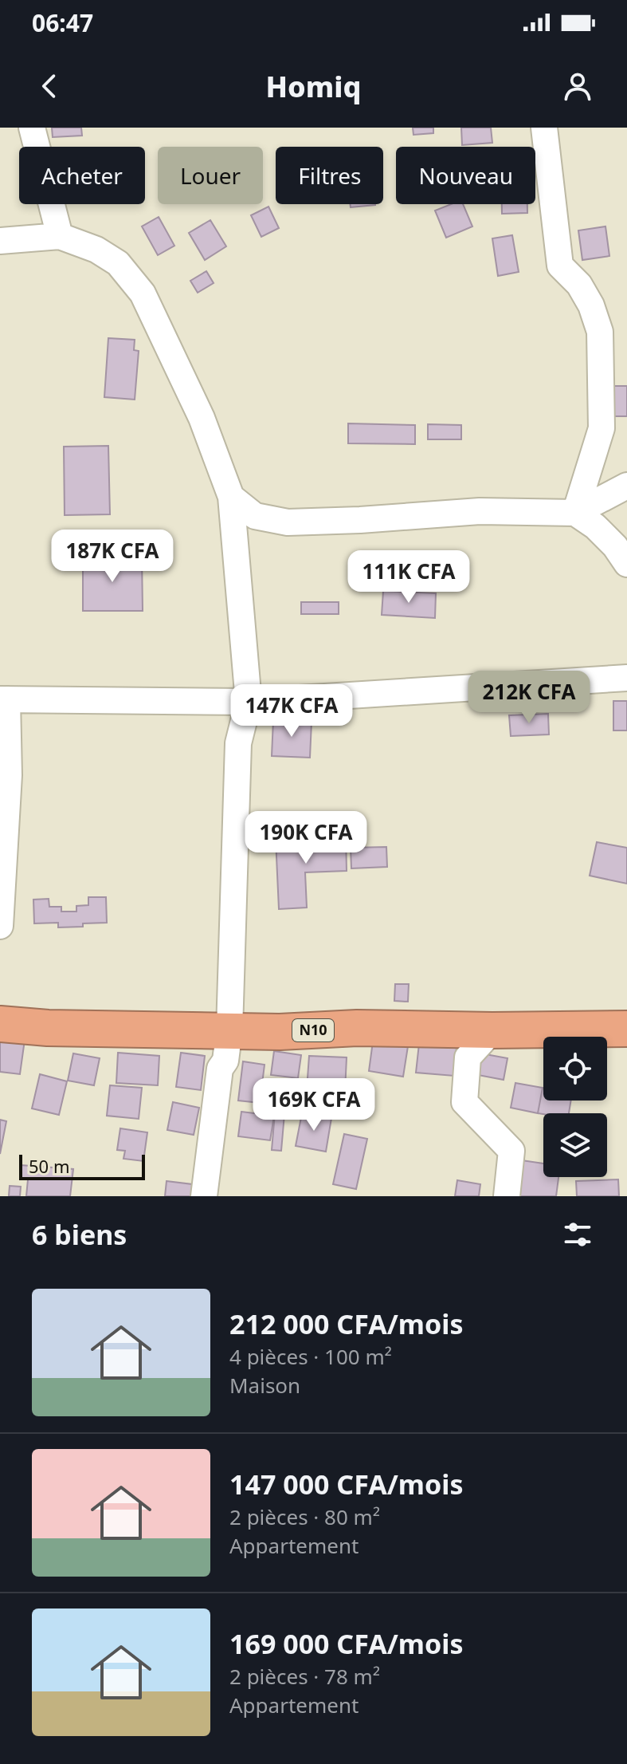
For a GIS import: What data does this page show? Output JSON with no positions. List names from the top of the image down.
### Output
{
  "streets": {
    "highway": ["N10"]
  },
  "scale_bar": "50 m",
  "page": {
    "status": "06:47",
    "header": "Homiq",
    "chip": [
      "Acheter",
      "Louer",
      "Filtres",
      "Nouveau"
    ],
    "price": [
      "187K CFA",
      "111K CFA",
      "212K CFA",
      "147K CFA",
      "190K CFA",
      "169K CFA"
    ],
    "scale": "50 m",
    "heading": "6 biens",
    "list": [
      {
        "name": "212 000 CFA/mois",
        "note": "4 pièces · 100 m² · Maison"
      },
      {
        "name": "147 000 CFA/mois",
        "note": "2 pièces · 80 m² · Appartement"
      },
      {
        "name": "169 000 CFA/mois",
        "note": "2 pièces · 78 m² · Appartement"
      }
    ]
  }
}
